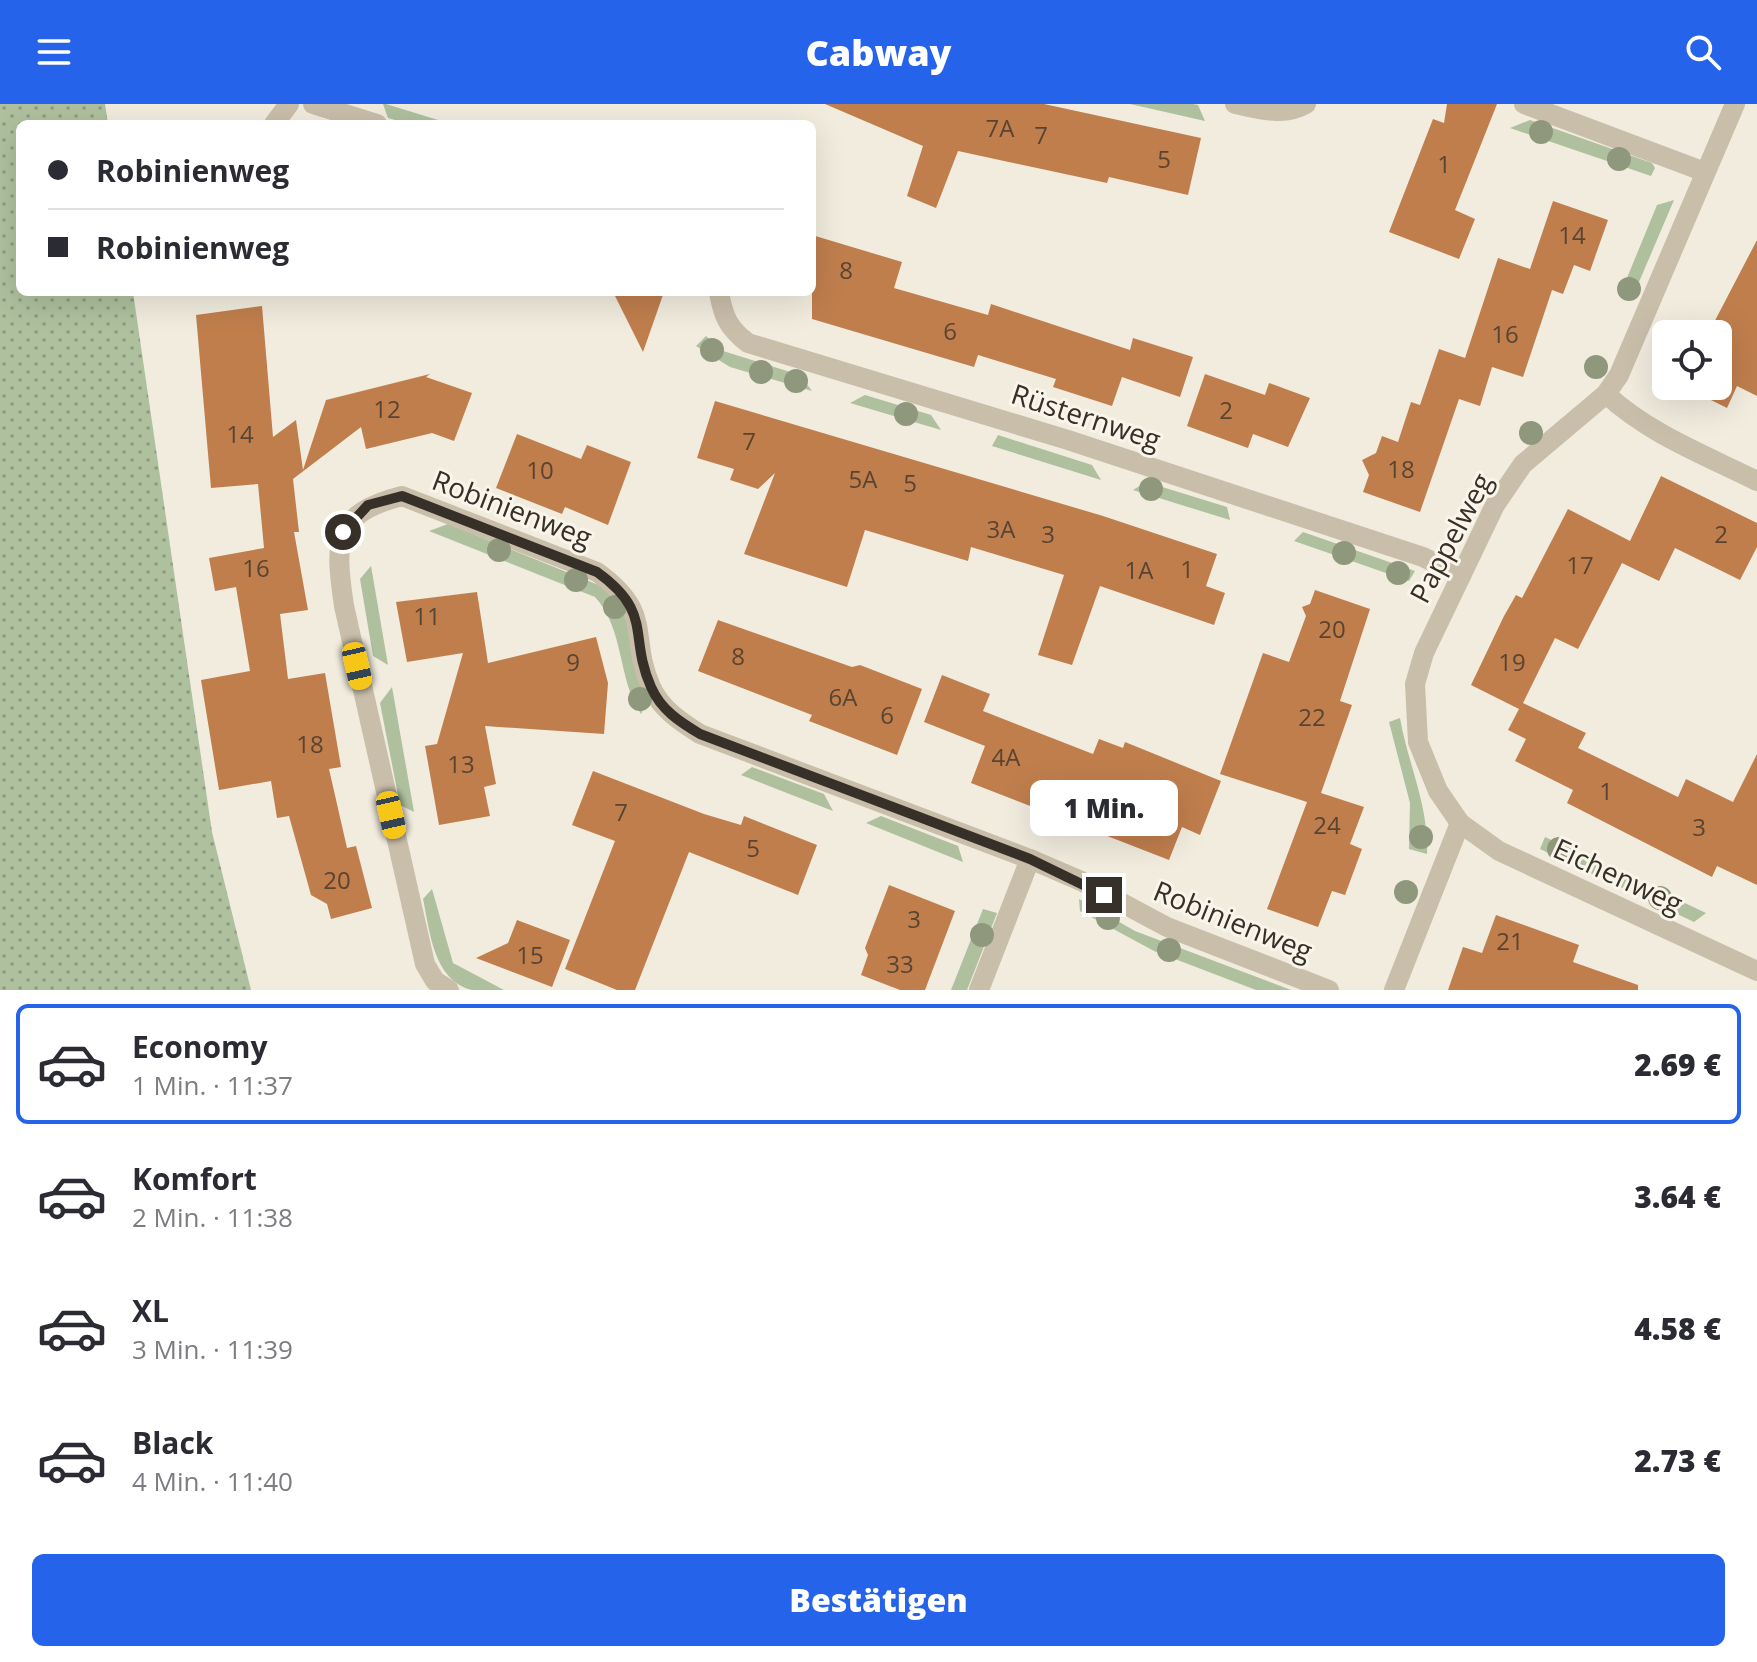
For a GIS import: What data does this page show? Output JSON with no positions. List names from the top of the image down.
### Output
{
  "streets": {
    "street": [
      "Rüsternweg",
      "Robinienweg",
      "Pappelweg",
      "Eichenweg"
    ]
  },
  "crossings": [
    ["Rüsternweg", "Pappelweg"],
    ["Pappelweg", "Eichenweg"]
  ],
  "house_numbers": [
    "7A",
    "7",
    "5",
    "1",
    "14",
    "8",
    "6",
    "16",
    "12",
    "2",
    "14",
    "7",
    "18",
    "10",
    "5A",
    "5",
    "3A",
    "3",
    "2",
    "17",
    "16",
    "1",
    "1A",
    "11",
    "20",
    "8",
    "9",
    "19",
    "6A",
    "6",
    "22",
    "18",
    "4A",
    "13",
    "1",
    "7",
    "24",
    "3",
    "5",
    "20",
    "3",
    "21",
    "15",
    "33"
  ],
  "page": {
    "header": "Cabway",
    "banner": ["Robinienweg", "Robinienweg"],
    "bubble": "1 Min.",
    "list": [
      {
        "name": "Economy",
        "note": "1 Min. · 11:37",
        "value": "2.69 €"
      },
      {
        "name": "Komfort",
        "note": "2 Min. · 11:38",
        "value": "3.64 €"
      },
      {
        "name": "XL",
        "note": "3 Min. · 11:39",
        "value": "4.58 €"
      },
      {
        "name": "Black",
        "note": "4 Min. · 11:40",
        "value": "2.73 €"
      }
    ],
    "buttons": "Bestätigen"
  }
}
